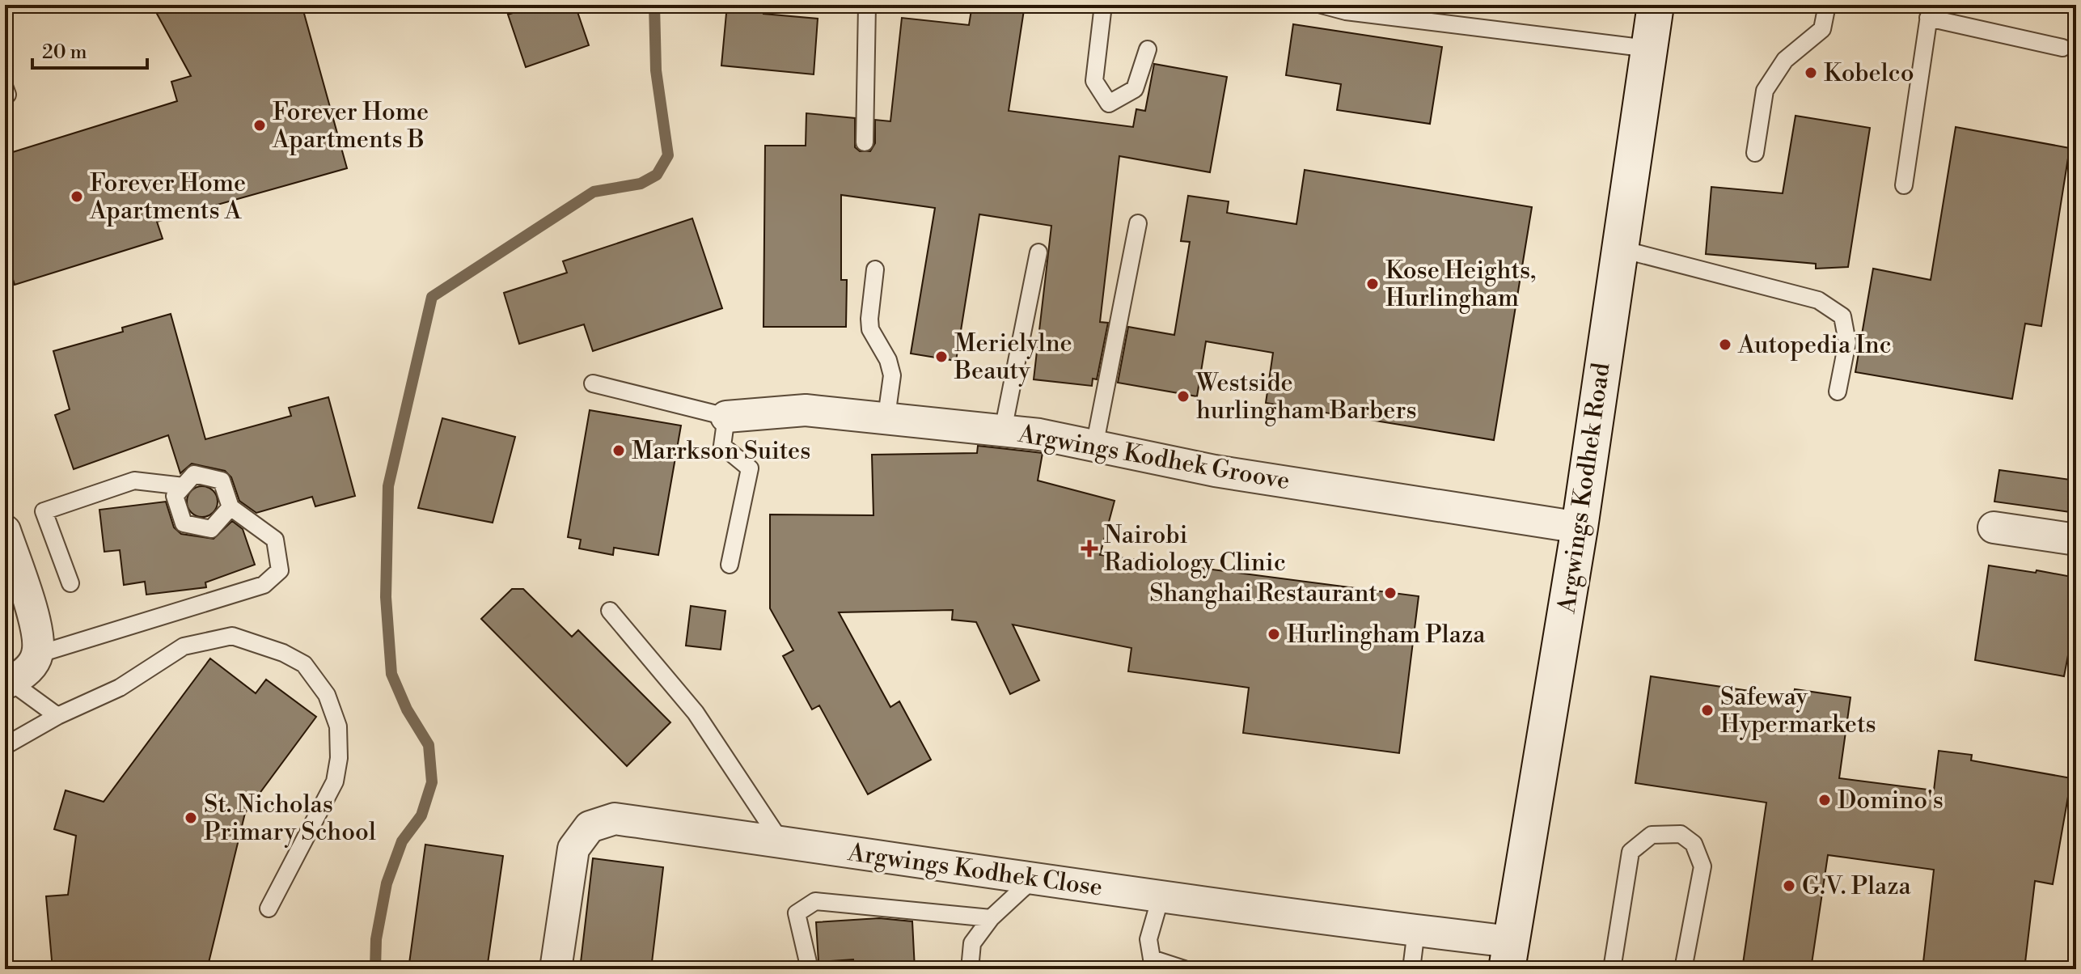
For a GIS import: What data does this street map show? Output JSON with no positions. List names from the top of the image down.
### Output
{
  "streets": {
    "main road": ["Argwings Kodhek Road"],
    "street": ["Argwings Kodhek Groove", "Argwings Kodhek Close"]
  },
  "crossings": [
    ["Argwings Kodhek Groove", "Argwings Kodhek Road"],
    ["Argwings Kodhek Road", "Argwings Kodhek Close"]
  ],
  "places": {
    "other": [
      "Kobelco",
      "Forever Home Apartments B",
      "Forever Home Apartments A",
      "Kose Heights, Hurlingham",
      "Autopedia Inc",
      "Merielylne Beauty",
      "Westside hurlingham Barbers",
      "Marrkson Suites",
      "Shanghai Restaurant",
      "Hurlingham Plaza",
      "Safeway Hypermarkets",
      "Domino's",
      "St. Nicholas Primary School",
      "G.V. Plaza"
    ],
    "health": ["Nairobi Radiology Clinic"]
  },
  "scale_bar": "20 m"
}
